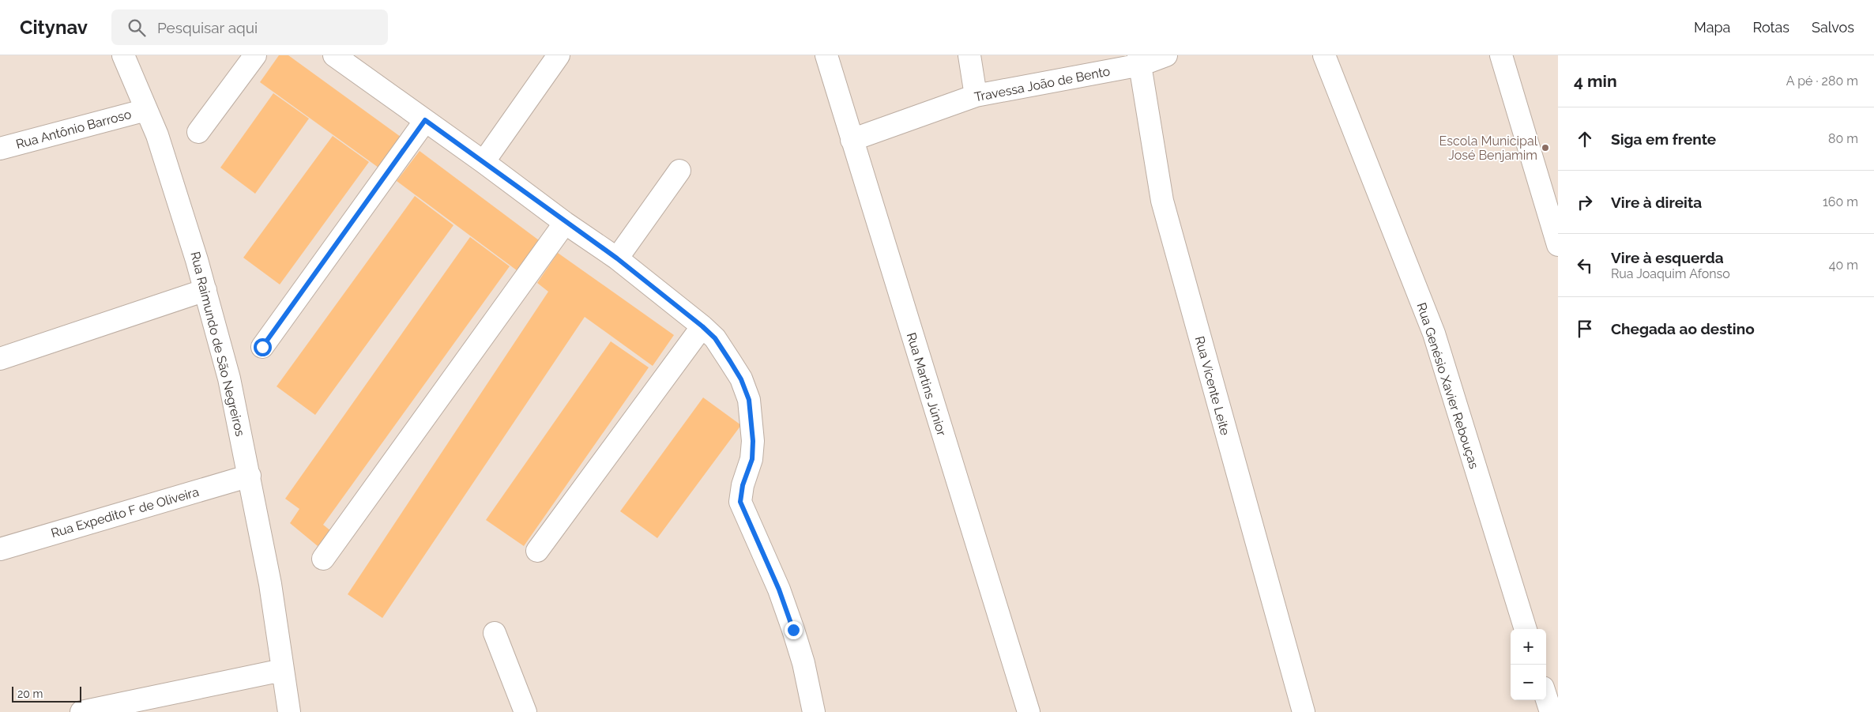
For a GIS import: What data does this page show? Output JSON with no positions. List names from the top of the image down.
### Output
{
  "streets": {
    "street": [
      "Travessa João de Bento",
      "Rua Antônio Barroso",
      "Rua Raimundo de São Negreiros",
      "Rua Martins Júnior",
      "Rua Vicente Leite",
      "Rua Genésio Xavier Rebouças",
      "Rua Expedito F de Oliveira"
    ]
  },
  "crossings": [
    ["Travessa João de Bento", "Rua Martins Júnior"],
    ["Travessa João de Bento", "Rua Vicente Leite"],
    ["Rua Antônio Barroso", "Rua Raimundo de São Negreiros"],
    ["Rua Raimundo de São Negreiros", "Rua Expedito F de Oliveira"]
  ],
  "places": ["Escola Municipal José Benjamim"],
  "scale_bar": "20 m",
  "page": {
    "header": "Citynav",
    "search": "Pesquisar aqui",
    "nav": ["Mapa", "Rotas", "Salvos"],
    "heading": ["4 min", "A pé · 280 m"],
    "list": [
      ["Siga em frente", "80 m"],
      ["Vire à direita", "160 m"],
      ["Vire à esquerda", "Rua Joaquim Afonso", "40 m"],
      "Chegada ao destino"
    ],
    "map_buttons": ["+", "−"],
    "scale": "20 m"
  }
}
